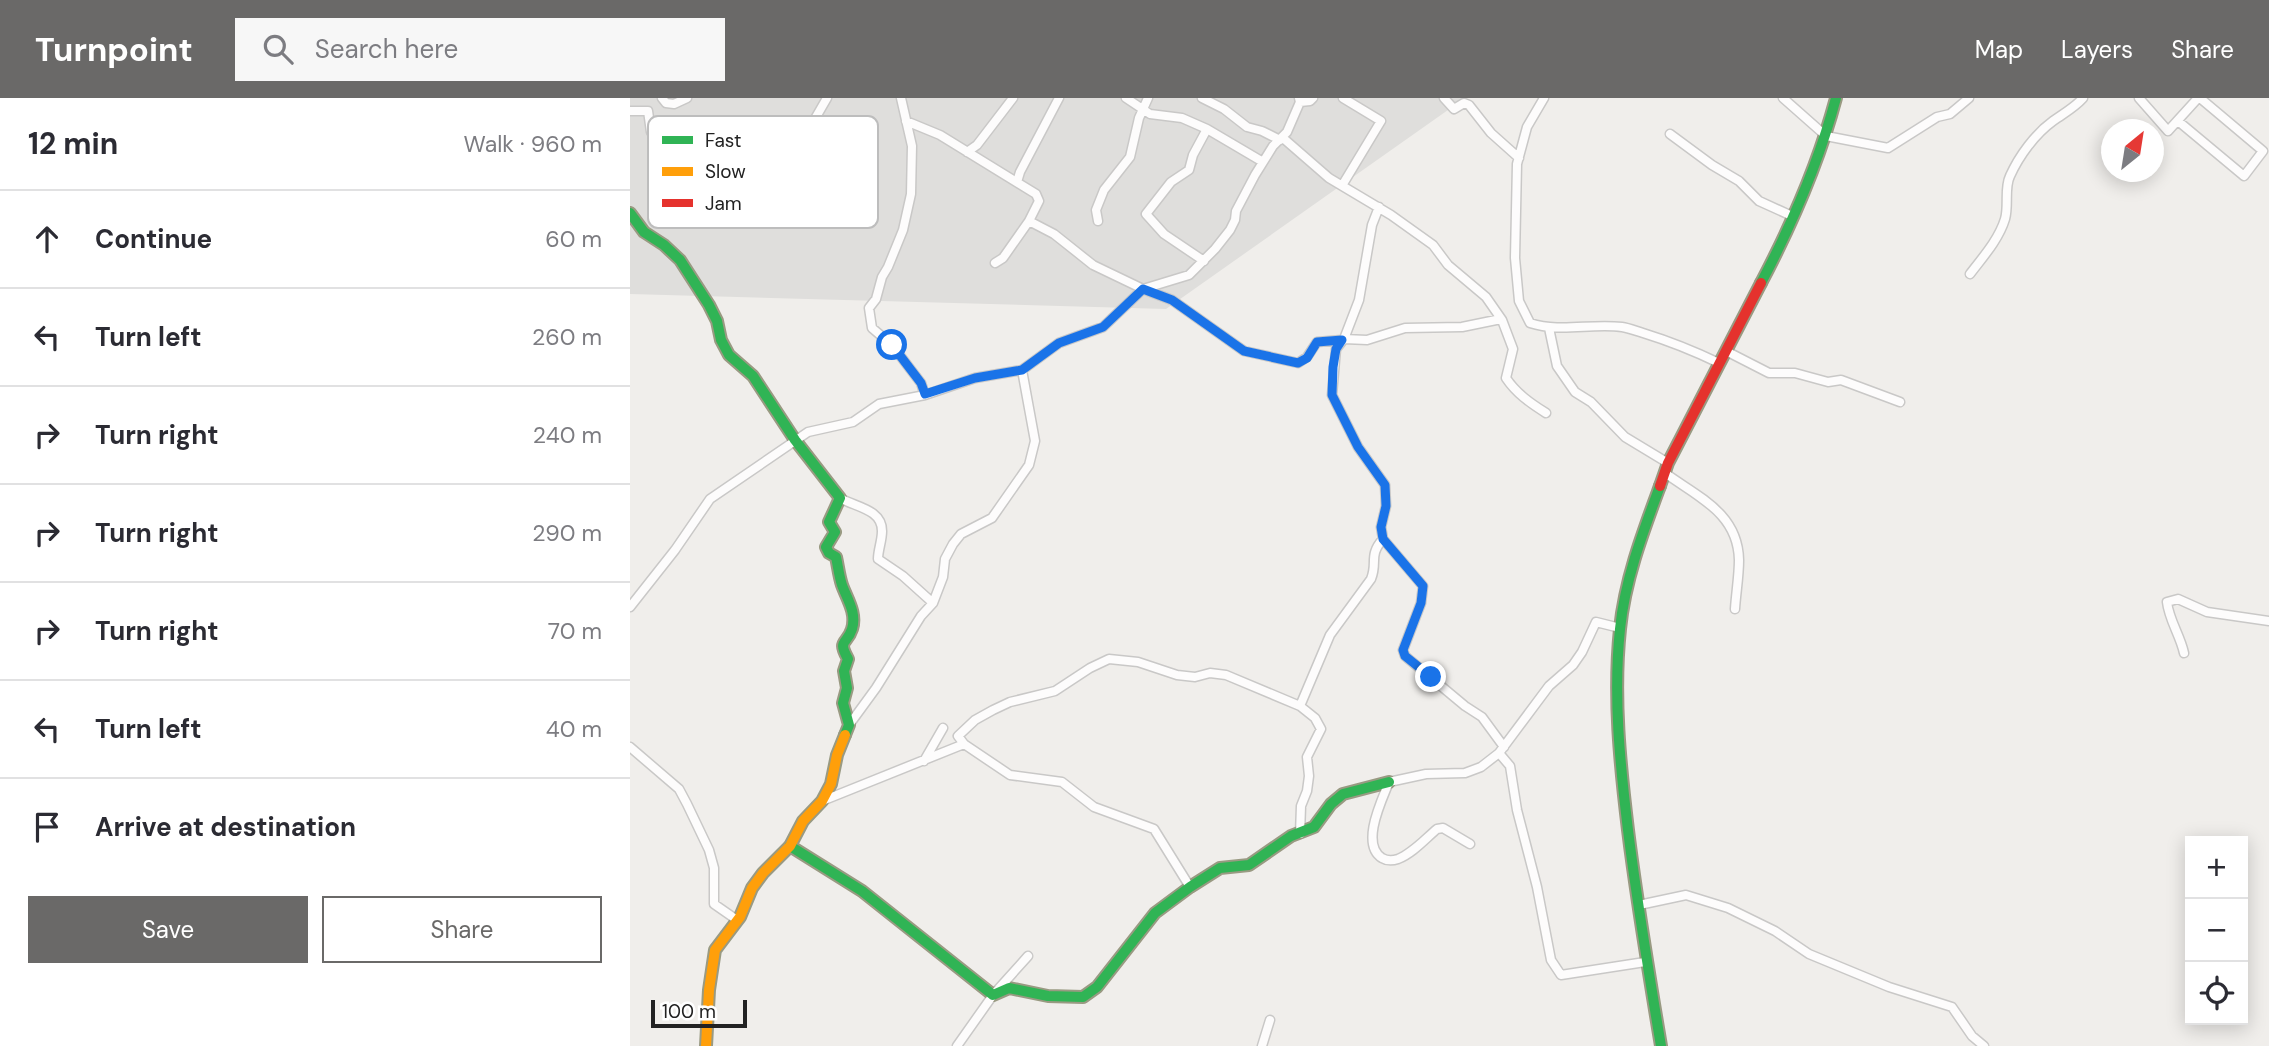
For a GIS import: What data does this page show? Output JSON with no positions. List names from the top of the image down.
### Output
{
  "legend": ["Fast", "Slow", "Jam"],
  "scale_bar": "100 m",
  "north": "top right",
  "page": {
    "header": "Turnpoint",
    "search": "Search here",
    "nav": ["Map", "Layers", "Share"],
    "heading": ["12 min", "Walk · 960 m"],
    "list": [
      ["Continue", "60 m"],
      ["Turn left", "260 m"],
      ["Turn right", "240 m"],
      ["Turn right", "290 m"],
      ["Turn right", "70 m"],
      ["Turn left", "40 m"],
      "Arrive at destination"
    ],
    "map_buttons": ["+", "−"],
    "buttons": ["Save", "Share"],
    "scale": "100 m"
  }
}
